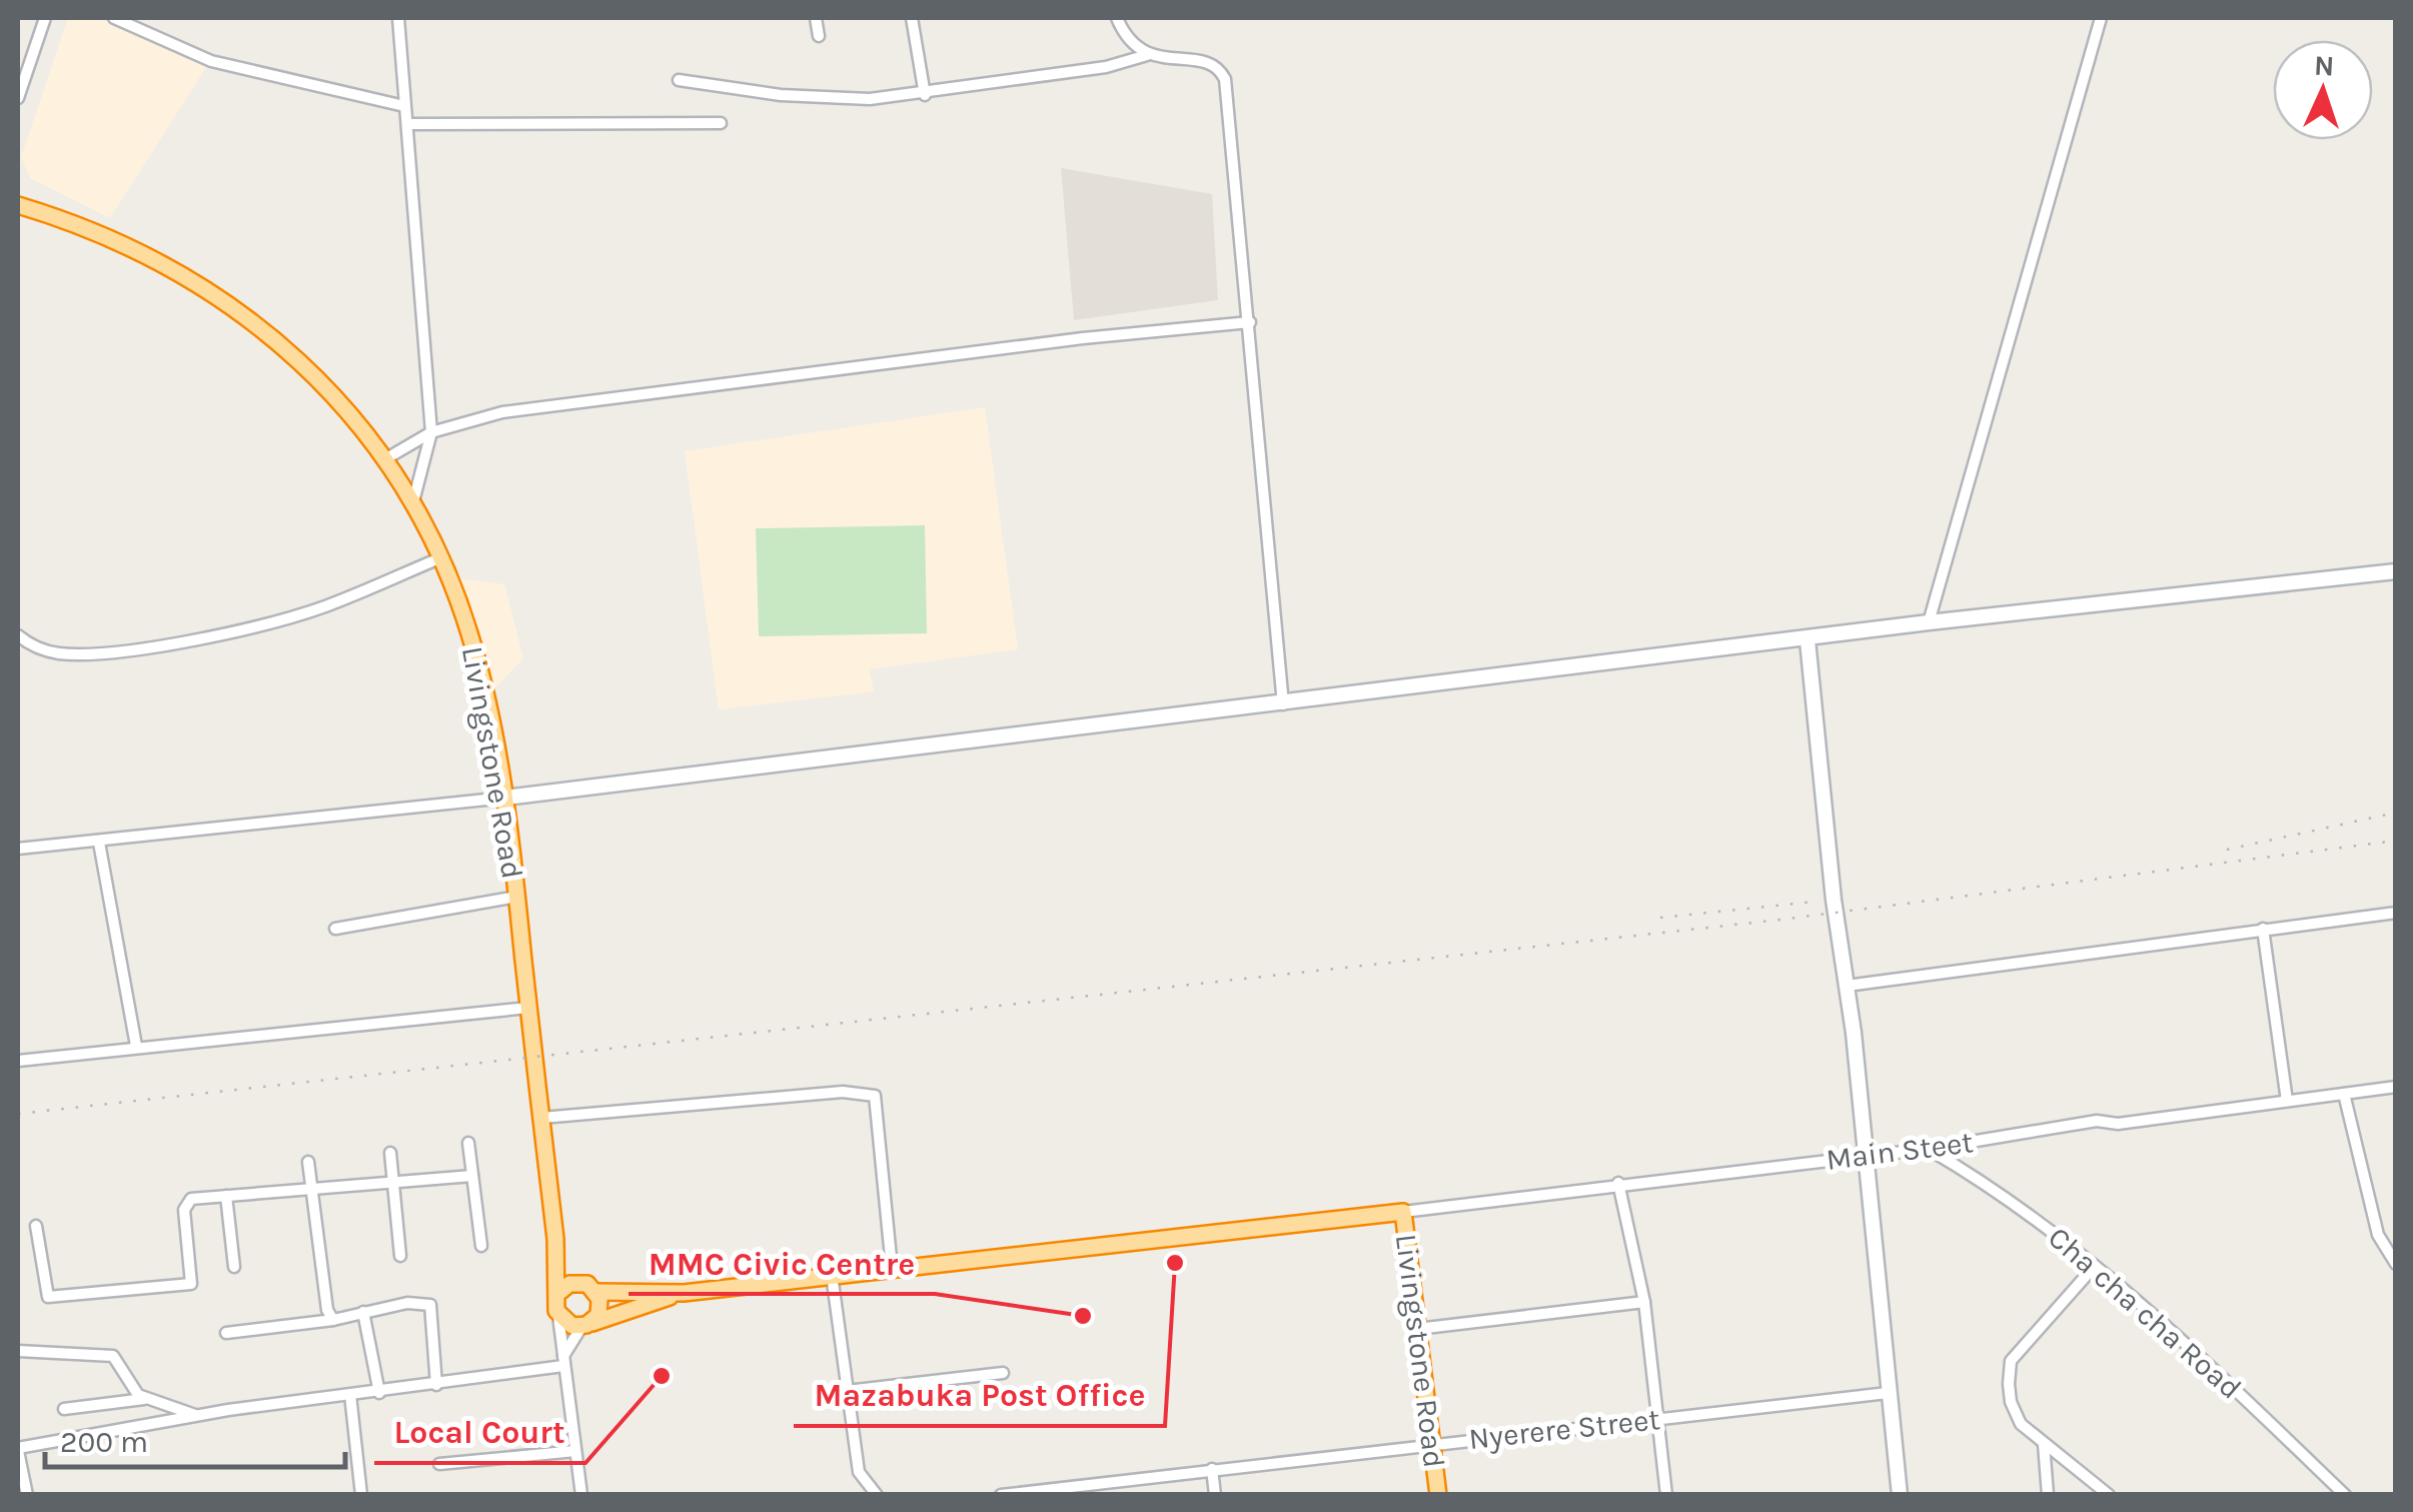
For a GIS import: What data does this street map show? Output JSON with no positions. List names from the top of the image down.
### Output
{
  "streets": {
    "highway": ["Livingstone Road"],
    "street": ["Main Steet", "Cha cha cha Road", "Nyerere Street"]
  },
  "crossings": [
    ["Livingstone Road", "Main Steet"],
    ["Livingstone Road", "Nyerere Street"],
    ["Main Steet", "Cha cha cha Road"]
  ],
  "places": ["Mazabuka Post Office", "MMC Civic Centre", "Local Court"],
  "scale_bar": "200 m",
  "north": "top"
}
